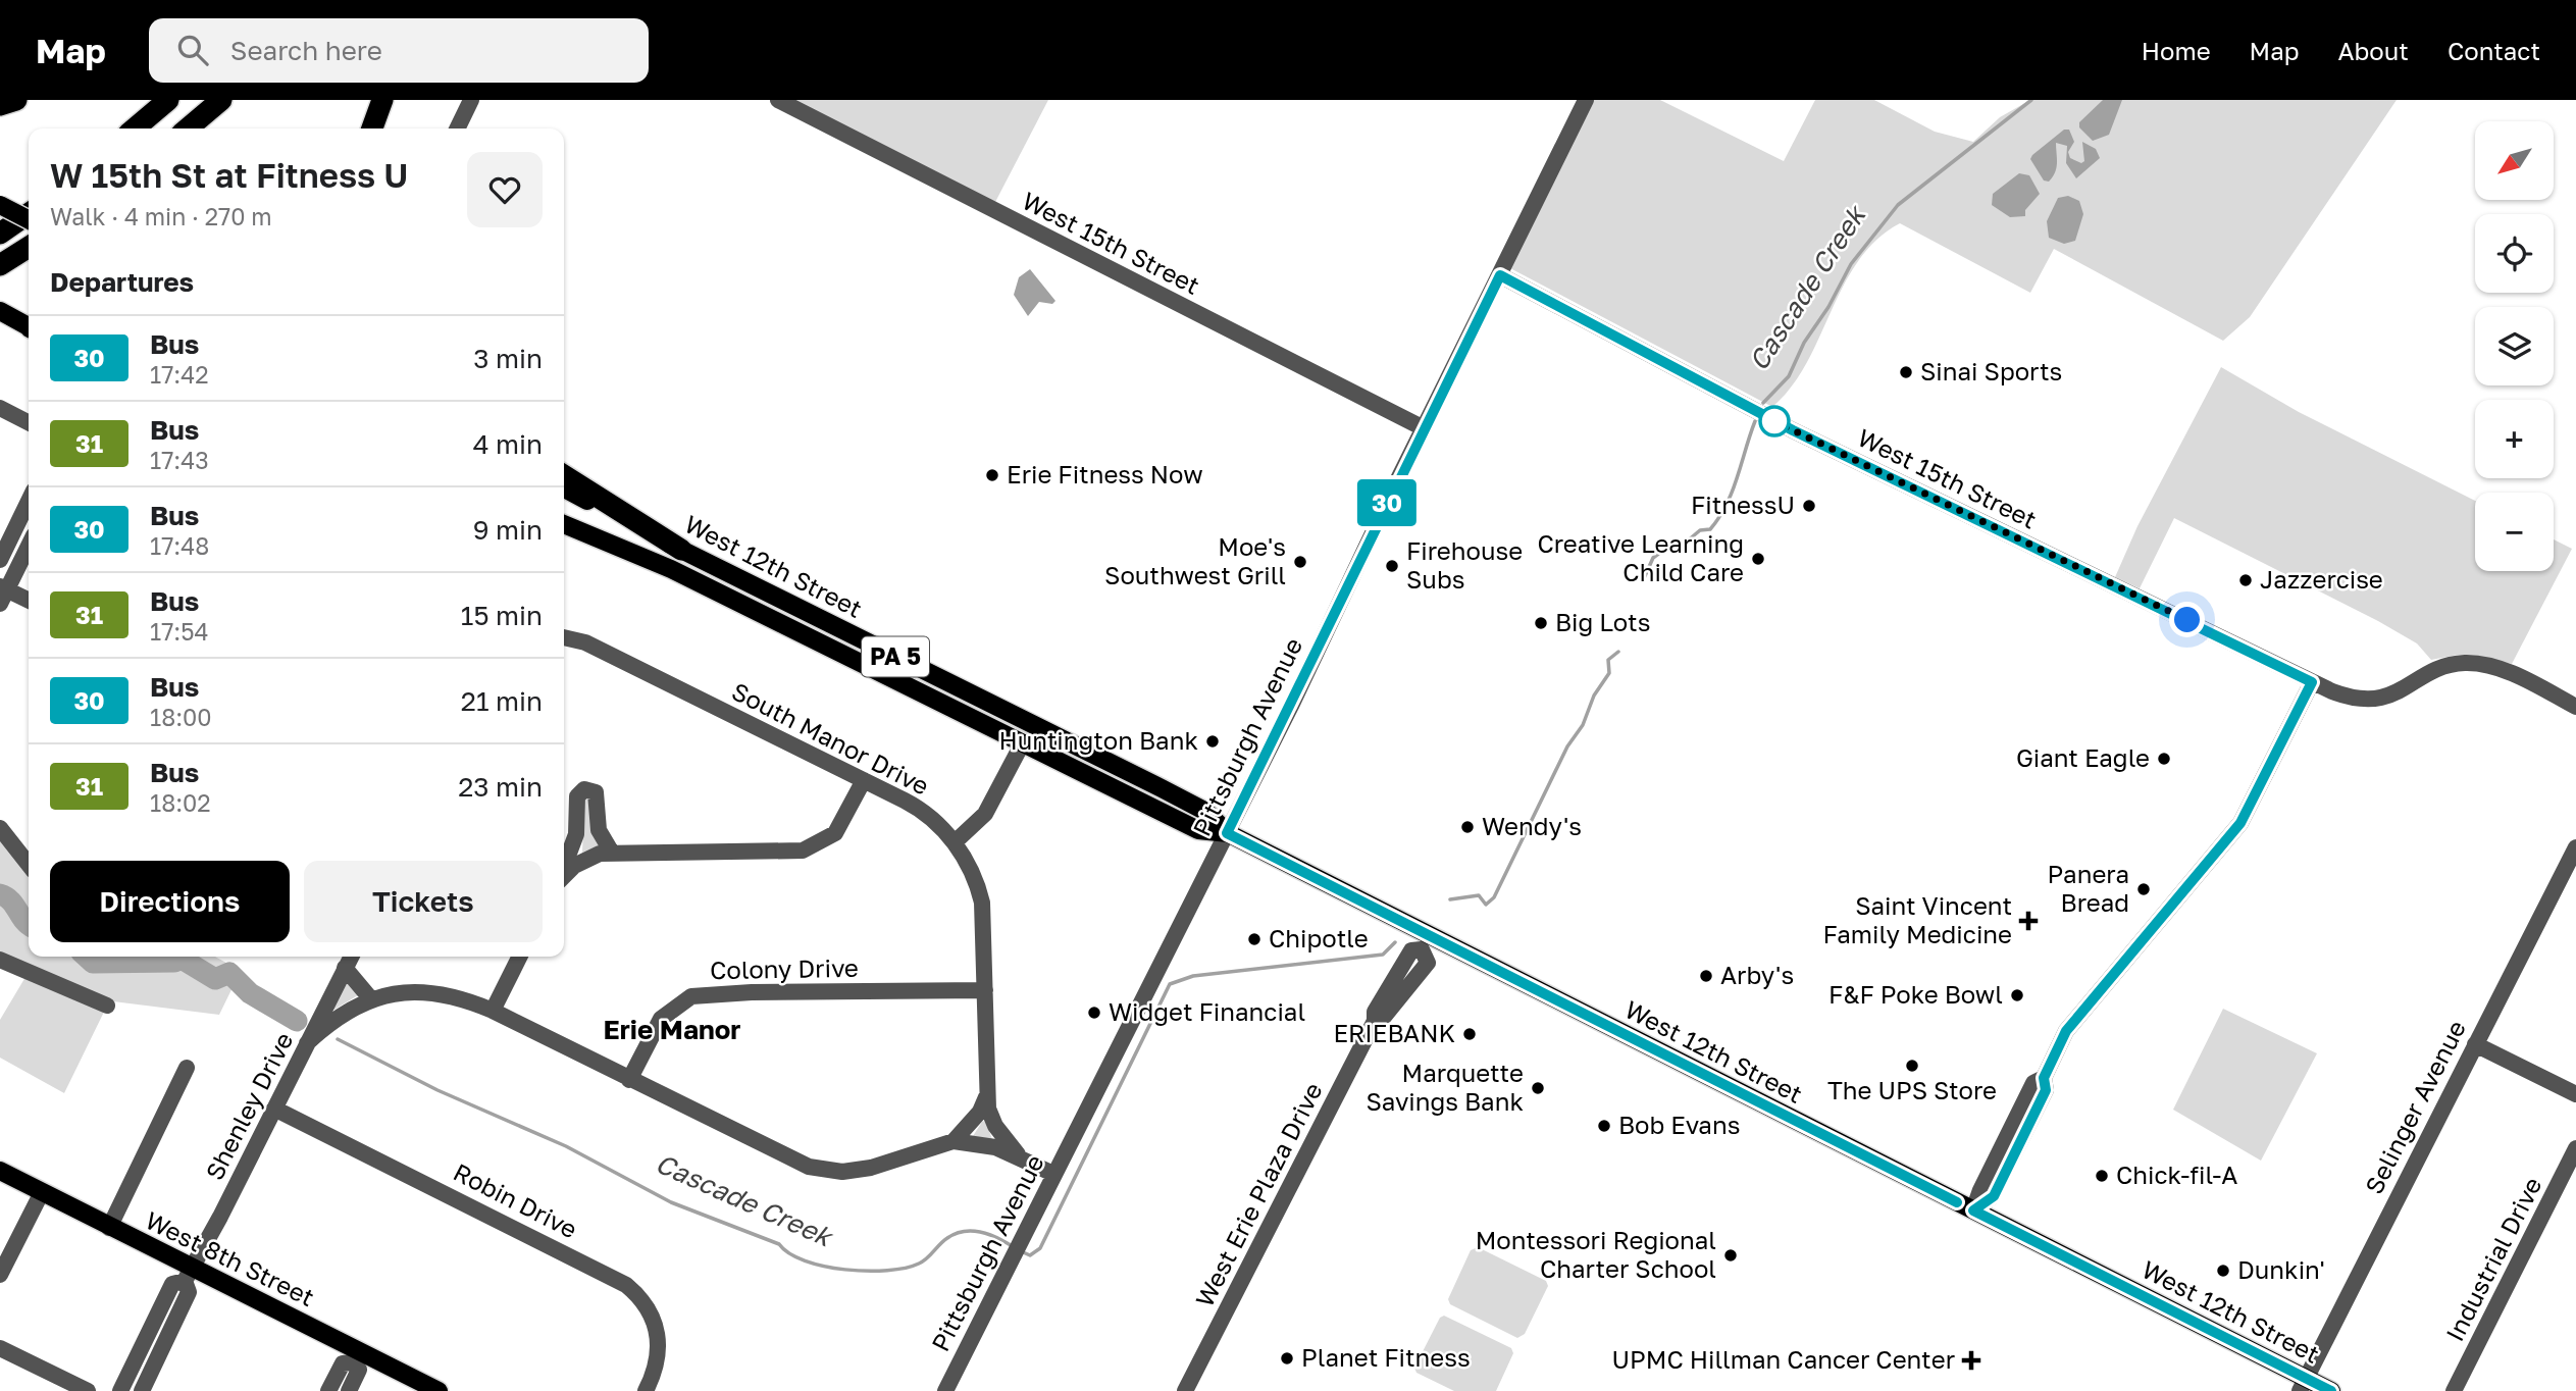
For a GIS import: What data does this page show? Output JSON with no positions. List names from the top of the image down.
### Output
{
  "streets": {
    "main road": ["West 12th Street", "PA 5", "West 8th Street"],
    "street": [
      "West 15th Street",
      "Pittsburgh Avenue",
      "South Manor Drive",
      "Colony Drive",
      "Shenley Drive",
      "Selinger Avenue",
      "West Erie Plaza Drive",
      "Robin Drive",
      "Industrial Drive"
    ]
  },
  "crossings": [
    ["West 15th Street", "Pittsburgh Avenue"],
    ["West 12th Street", "Pittsburgh Avenue"],
    ["West 12th Street", "Selinger Avenue"],
    ["West 12th Street", "West Erie Plaza Drive"],
    ["South Manor Drive", "Colony Drive"],
    ["Shenley Drive", "Robin Drive"],
    ["Shenley Drive", "West 8th Street"]
  ],
  "districts": ["Erie Manor"],
  "water": ["Cascade Creek"],
  "places": {
    "other": [
      "Sinai Sports",
      "Erie Fitness Now",
      "FitnessU",
      "Creative Learning Child Care",
      "Moe's Southwest Grill",
      "Firehouse Subs",
      "Jazzercise",
      "Big Lots",
      "Huntington Bank",
      "Giant Eagle",
      "Wendy's",
      "Panera Bread",
      "Chipotle",
      "Arby's",
      "F&F Poke Bowl",
      "Widget Financial",
      "ERIEBANK",
      "The UPS Store",
      "Marquette Savings Bank",
      "Bob Evans",
      "Chick-fil-A",
      "Montessori Regional Charter School",
      "Dunkin'",
      "Planet Fitness"
    ],
    "health": ["Saint Vincent Family Medicine", "UPMC Hillman Cancer Center"]
  },
  "lines": ["bus line 30"],
  "north": "bottom left",
  "page": {
    "header": "Map",
    "search": "Search here",
    "nav": [
      "Home",
      "Map",
      "About",
      "Contact"
    ],
    "on_map": "30",
    "map_buttons": ["+", "−"],
    "heading": [
      ["W 15th St at Fitness U", "Walk · 4 min · 270 m"],
      "Departures"
    ],
    "list": [
      {
        "mark": "30",
        "name": "Bus",
        "note": "17:42",
        "value": "3 min"
      },
      {
        "mark": "31",
        "name": "Bus",
        "note": "17:43",
        "value": "4 min"
      },
      {
        "mark": "30",
        "name": "Bus",
        "note": "17:48",
        "value": "9 min"
      },
      {
        "mark": "31",
        "name": "Bus",
        "note": "17:54",
        "value": "15 min"
      },
      {
        "mark": "30",
        "name": "Bus",
        "note": "18:00",
        "value": "21 min"
      },
      {
        "mark": "31",
        "name": "Bus",
        "note": "18:02",
        "value": "23 min"
      }
    ],
    "buttons": ["Directions", "Tickets"]
  }
}
